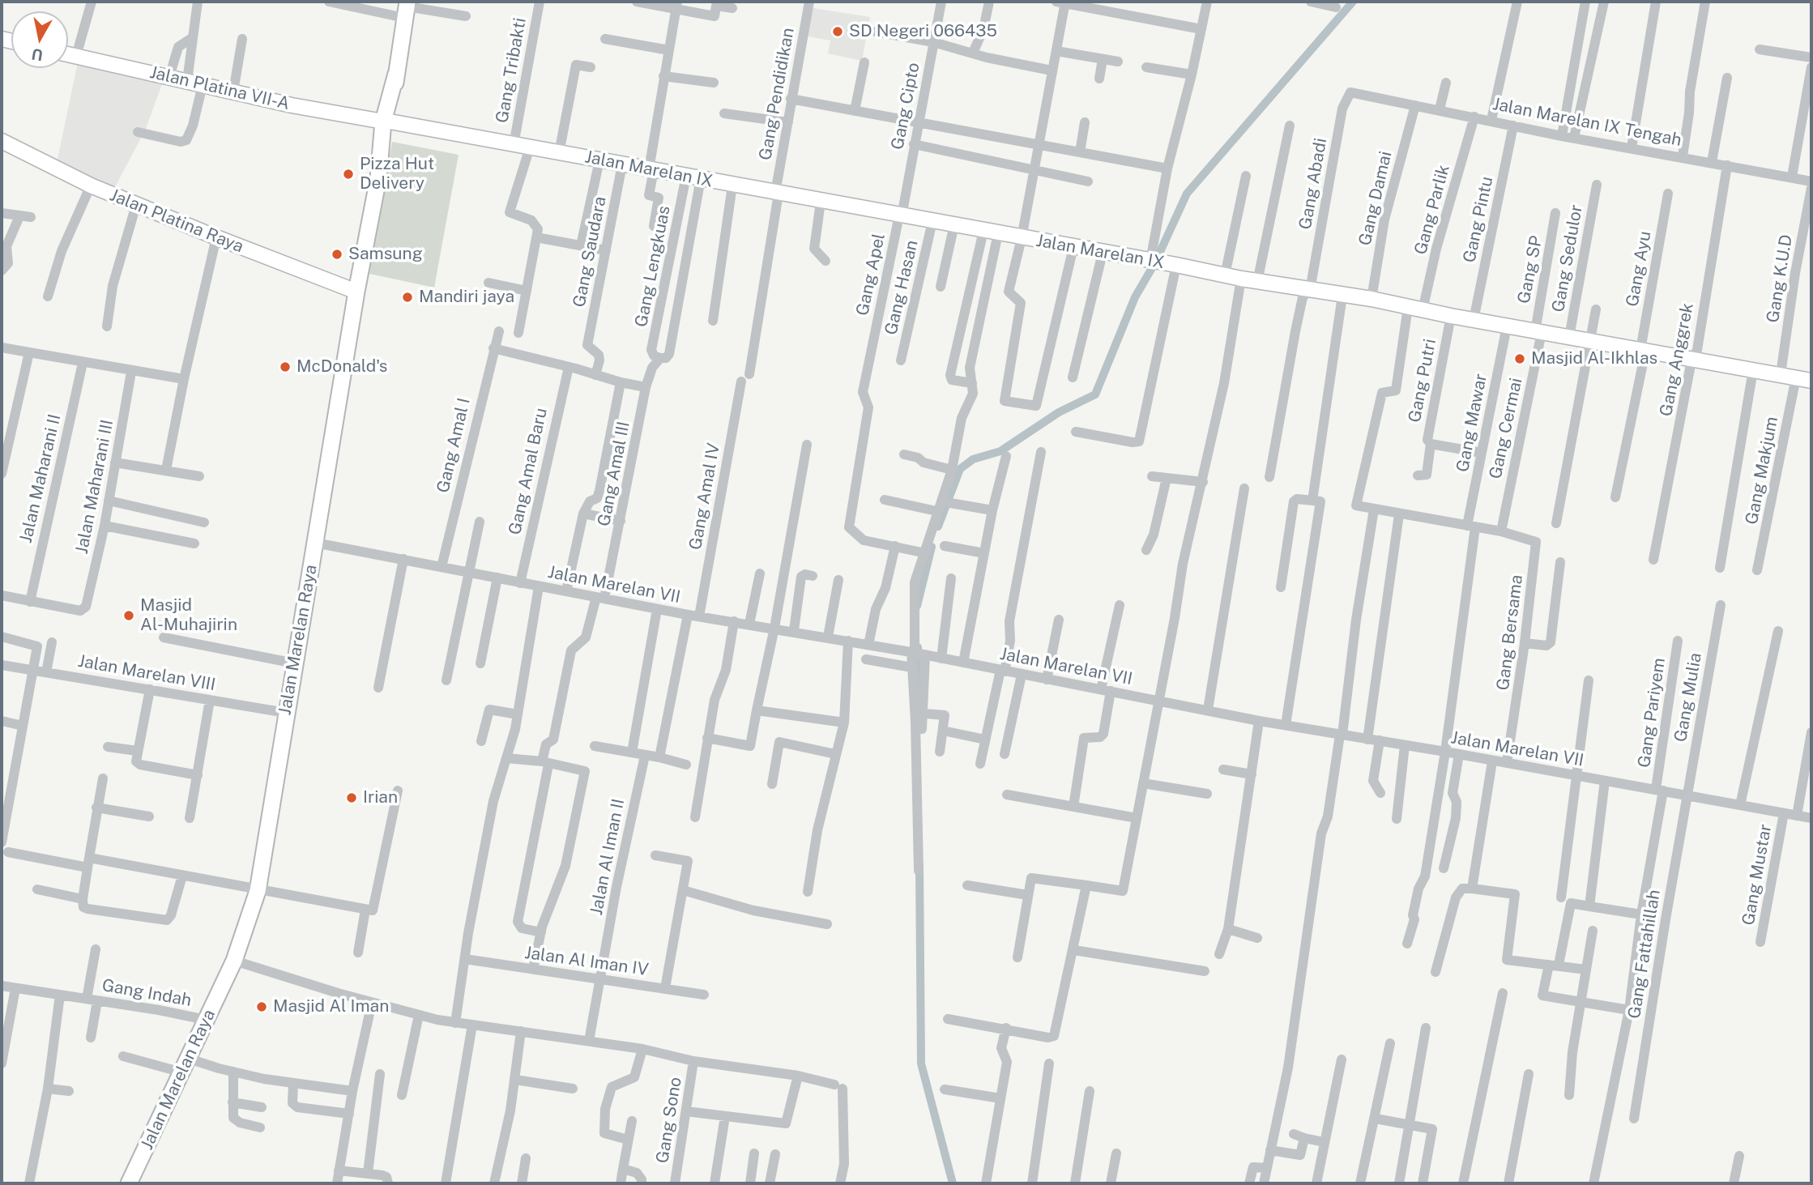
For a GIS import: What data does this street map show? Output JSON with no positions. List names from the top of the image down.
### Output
{
  "streets": {
    "main road": [
      "Jalan Platina VII-A",
      "Jalan Marelan IX",
      "Jalan Platina Raya",
      "Jalan Marelan Raya"
    ],
    "street": [
      "Gang Tribakti",
      "Gang Pendidikan",
      "Gang Cipto",
      "Jalan Marelan IX Tengah",
      "Gang Abadi",
      "Gang Damai",
      "Gang Parlik",
      "Gang Pintu",
      "Gang Saudara",
      "Gang Sedulor",
      "Gang Lengkuas",
      "Gang Ayu",
      "Gang SP",
      "Gang Apel",
      "Gang K.U.D",
      "Gang Hasan",
      "Gang Anggrek",
      "Gang Putri",
      "Gang Mawar",
      "Gang Cermai",
      "Gang Amal I",
      "Gang Makjum",
      "Gang Amal Baru",
      "Gang Amal III",
      "Jalan Maharani II",
      "Jalan Maharani III",
      "Gang Amal IV",
      "Jalan Marelan VII",
      "Gang Bersama",
      "Jalan Marelan VIII",
      "Gang Mulia",
      "Gang Pariyem",
      "Jalan Al Iman II",
      "Gang Mustar",
      "Gang Fattahillah",
      "Jalan Al Iman IV",
      "Gang Indah",
      "Gang Sono"
    ]
  },
  "crossings": [
    ["Gang Tribakti", "Jalan Marelan IX"],
    ["Jalan Platina VII-A", "Jalan Marelan IX"],
    ["Jalan Platina VII-A", "Jalan Marelan Raya"],
    ["Gang Pendidikan", "Jalan Marelan IX"],
    ["Gang Cipto", "Jalan Marelan IX"],
    ["Gang Cipto", "Gang Apel"],
    ["Jalan Marelan IX Tengah", "Gang Abadi"],
    ["Jalan Marelan IX Tengah", "Gang Damai"],
    ["Jalan Marelan IX Tengah", "Gang Parlik"],
    ["Jalan Marelan IX Tengah", "Gang Pintu"],
    ["Jalan Marelan IX Tengah", "Gang Anggrek"],
    ["Jalan Marelan IX", "Gang Abadi"],
    ["Jalan Marelan IX", "Gang Damai"],
    ["Jalan Marelan IX", "Gang Parlik"],
    ["Jalan Marelan IX", "Gang Pintu"],
    ["Jalan Marelan IX", "Gang Saudara"],
    ["Jalan Marelan IX", "Gang Sedulor"],
    ["Jalan Marelan IX", "Gang Lengkuas"],
    ["Jalan Marelan IX", "Gang Ayu"],
    ["Jalan Marelan IX", "Gang SP"],
    ["Jalan Marelan IX", "Gang Apel"],
    ["Jalan Marelan IX", "Gang K.U.D"],
    ["Jalan Marelan IX", "Gang Hasan"],
    ["Jalan Marelan IX", "Gang Anggrek"],
    ["Jalan Marelan IX", "Gang Putri"],
    ["Jalan Marelan IX", "Gang Mawar"],
    ["Jalan Marelan IX", "Gang Cermai"],
    ["Jalan Marelan IX", "Gang Makjum"],
    ["Jalan Marelan IX", "Gang Amal III"],
    ["Jalan Marelan IX", "Jalan Marelan Raya"],
    ["Jalan Platina Raya", "Jalan Marelan Raya"],
    ["Gang Lengkuas", "Gang Amal III"],
    ["Gang SP", "Gang Cermai"],
    ["Gang Mawar", "Jalan Marelan VII"],
    ["Gang Cermai", "Gang Bersama"],
    ["Gang Amal I", "Jalan Marelan VII"],
    ["Gang Amal Baru", "Jalan Marelan VII"],
    ["Gang Amal III", "Jalan Marelan VII"],
    ["Jalan Maharani II", "Jalan Maharani III"],
    ["Gang Amal IV", "Jalan Marelan VII"],
    ["Jalan Marelan VII", "Gang Bersama"],
    ["Jalan Marelan VII", "Jalan Marelan Raya"],
    ["Jalan Marelan VII", "Gang Mulia"],
    ["Jalan Marelan VII", "Gang Pariyem"],
    ["Jalan Marelan VII", "Gang Mustar"],
    ["Jalan Marelan VII", "Gang Fattahillah"],
    ["Jalan Marelan Raya", "Jalan Marelan VIII"],
    ["Jalan Marelan Raya", "Gang Indah"],
    ["Gang Mulia", "Gang Fattahillah"],
    ["Jalan Al Iman II", "Jalan Al Iman IV"]
  ],
  "places": [
    "SD Negeri 066435",
    "Pizza Hut Delivery",
    "Samsung",
    "Mandiri jaya",
    "Masjid Al-Ikhlas",
    "McDonald's",
    "Masjid Al-Muhajirin",
    "Irian",
    "Masjid Al Iman"
  ],
  "north": "bottom"
}
